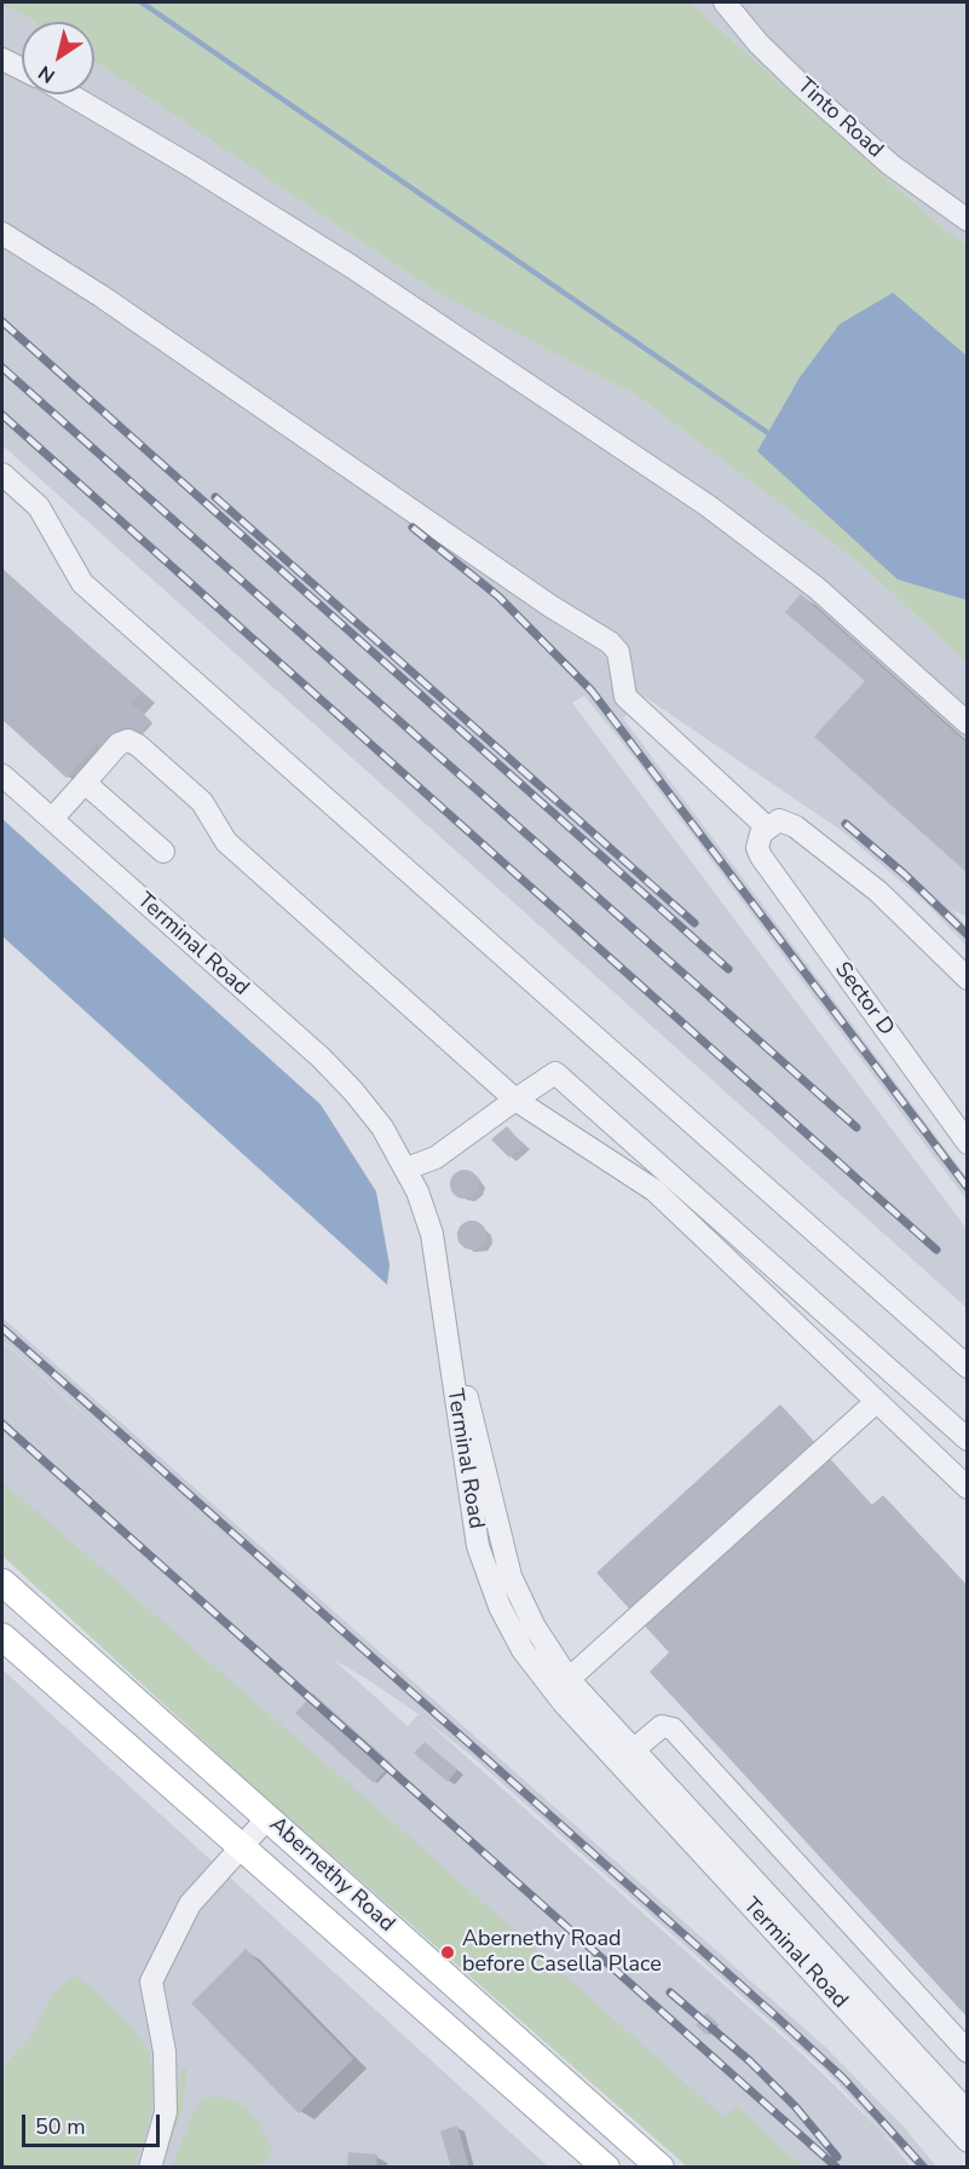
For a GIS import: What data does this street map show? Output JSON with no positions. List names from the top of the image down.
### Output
{
  "streets": {
    "main road": ["Abernethy Road"],
    "street": ["Tinto Road", "Terminal Road", "Sector D"]
  },
  "places": ["Abernethy Road before Casella Place"],
  "scale_bar": "50 m",
  "north": "bottom left"
}
